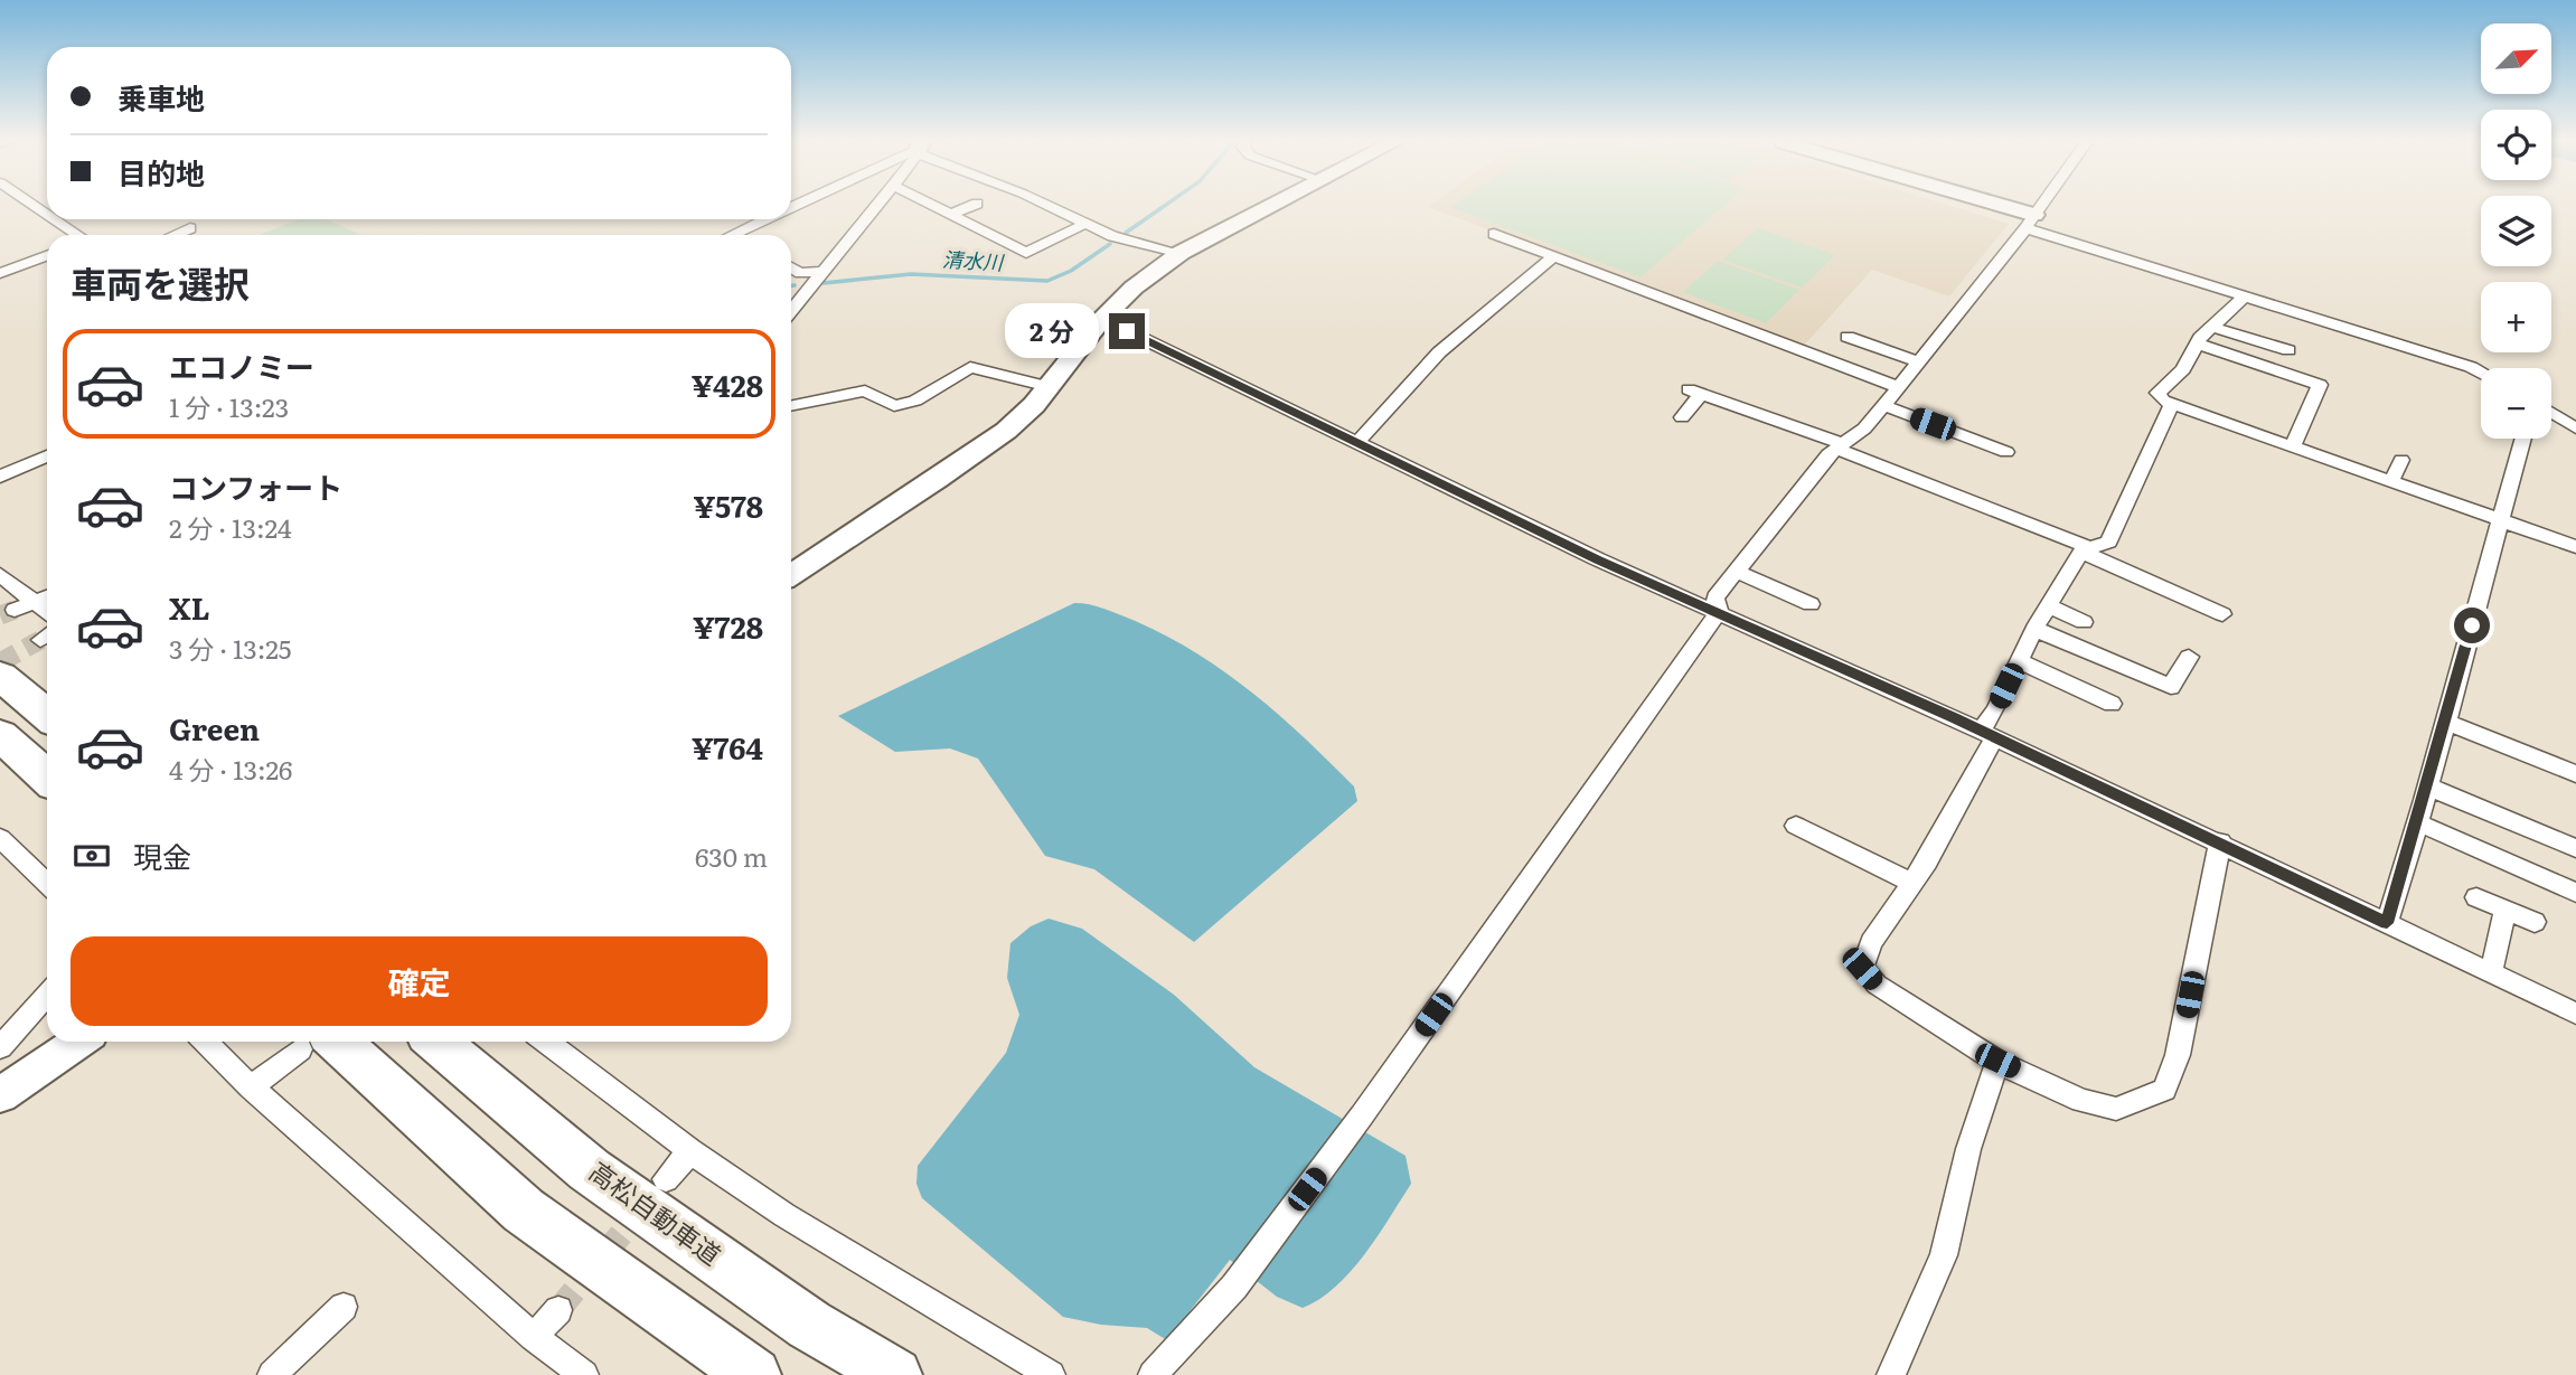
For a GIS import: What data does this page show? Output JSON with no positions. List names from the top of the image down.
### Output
{
  "streets": {
    "highway": ["高松自動車道"]
  },
  "water": ["清水川"],
  "north": "top right",
  "page": {
    "map_buttons": ["+", "−"],
    "banner": ["乗車地", "目的地"],
    "heading": "車両を選択",
    "bubble": "2 分",
    "list": [
      {
        "name": "エコノミー",
        "note": "1 分 · 13:23",
        "value": "¥428"
      },
      {
        "name": "コンフォート",
        "note": "2 分 · 13:24",
        "value": "¥578"
      },
      {
        "name": "XL",
        "note": "3 分 · 13:25",
        "value": "¥728"
      },
      {
        "name": "Green",
        "note": "4 分 · 13:26",
        "value": "¥764"
      }
    ],
    "pay": ["現金", "630 m"],
    "buttons": "確定"
  }
}
